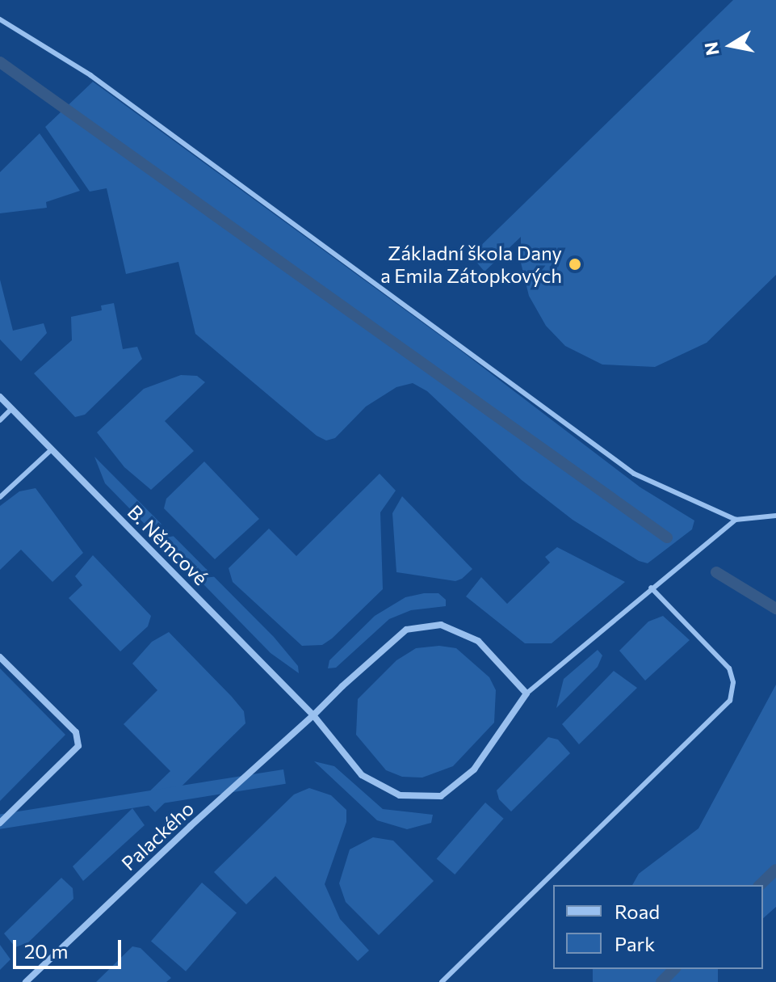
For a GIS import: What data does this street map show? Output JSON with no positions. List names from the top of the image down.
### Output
{
  "streets": {
    "street": ["B. Němcové", "Palackého"]
  },
  "crossings": [
    ["B. Němcové", "Palackého"]
  ],
  "places": ["Základní škola Dany a Emila Zátopkových"],
  "legend": ["Road", "Park"],
  "scale_bar": "20 m",
  "north": "left"
}
